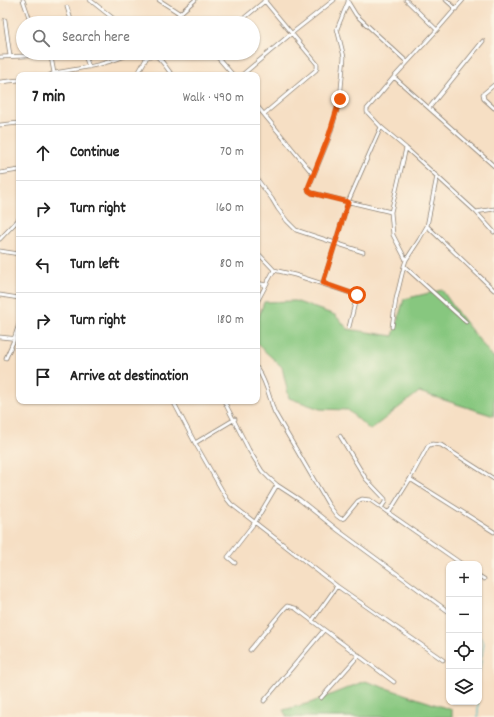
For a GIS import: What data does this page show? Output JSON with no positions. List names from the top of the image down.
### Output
{
  "page": {
    "search": "Search here",
    "heading": ["7 min", "Walk · 490 m"],
    "list": [
      ["Continue", "70 m"],
      ["Turn right", "160 m"],
      ["Turn left", "80 m"],
      ["Turn right", "180 m"],
      "Arrive at destination"
    ],
    "map_buttons": ["+", "−"]
  }
}
